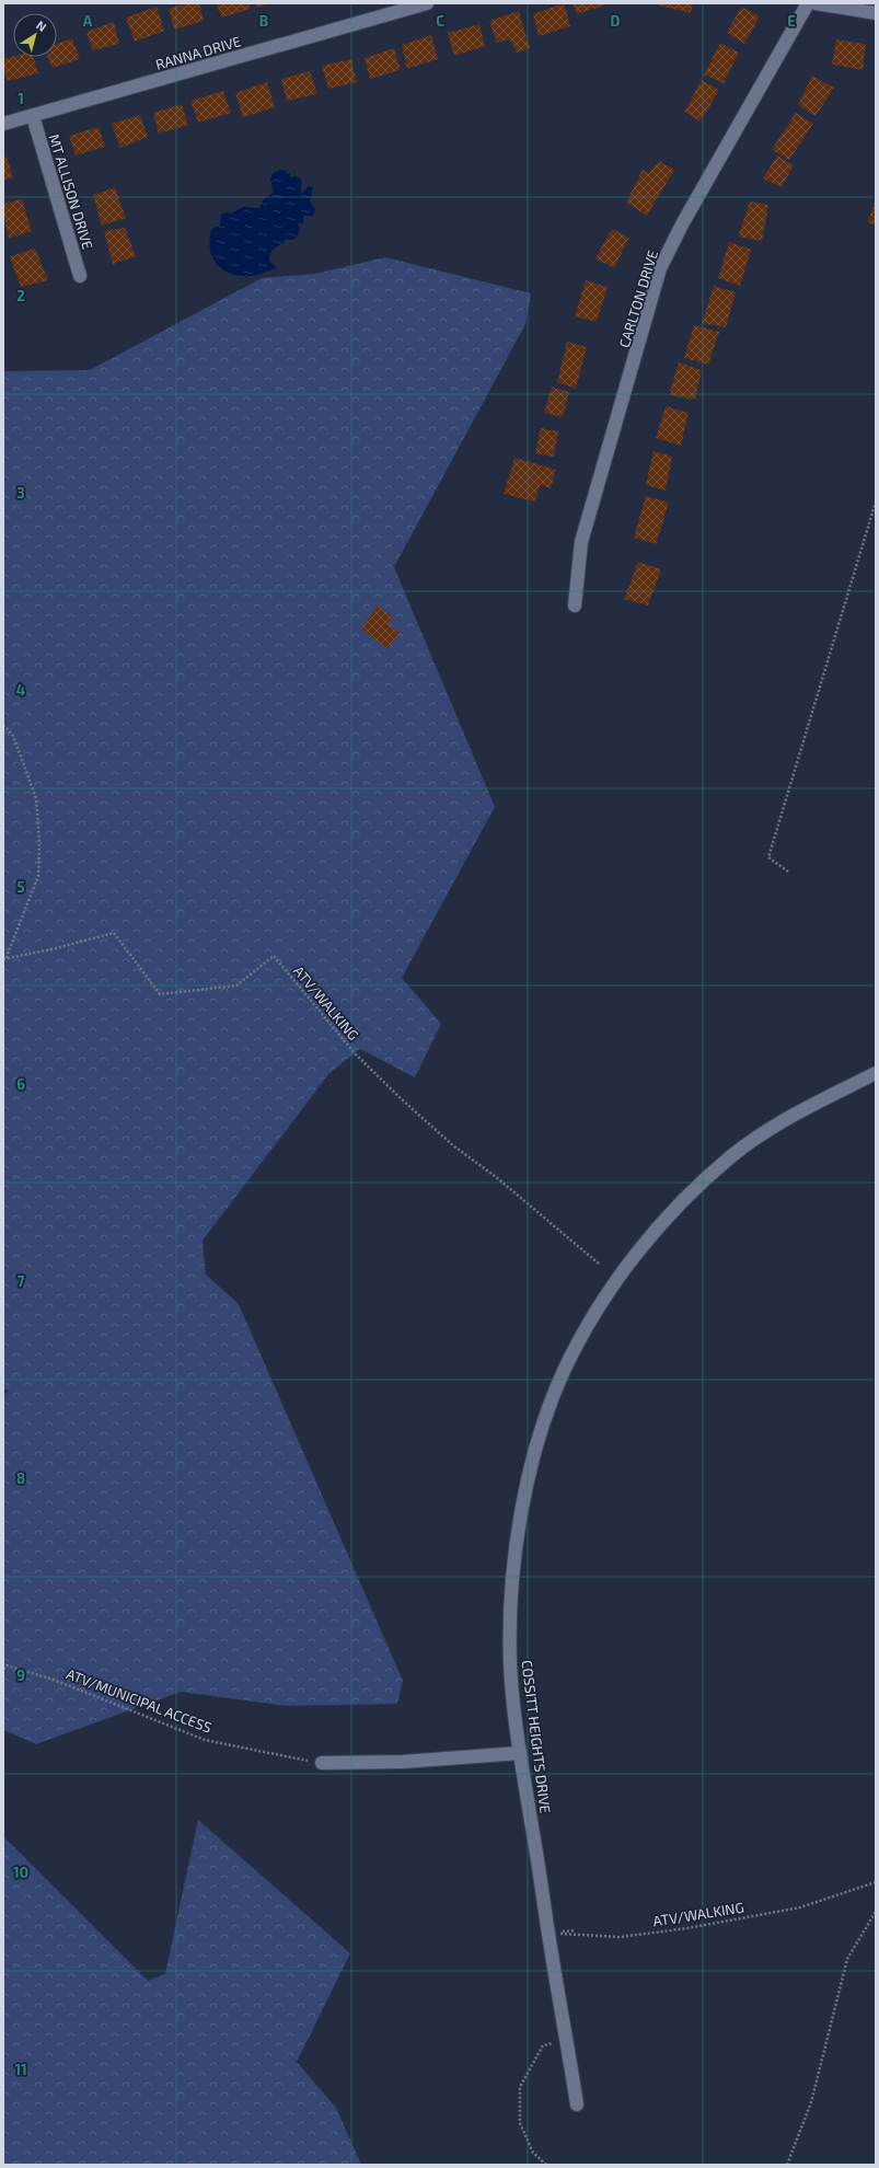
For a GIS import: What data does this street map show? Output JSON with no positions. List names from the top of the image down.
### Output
{
  "streets": {
    "street": [
      "RANNA DRIVE",
      "MT ALLISON DRIVE",
      "CARLTON DRIVE",
      "COSSITT HEIGHTS DRIVE"
    ],
    "path": ["ATV/WALKING", "ATV/MUNICIPAL ACCESS"]
  },
  "crossings": [
    ["RANNA DRIVE", "MT ALLISON DRIVE"],
    ["ATV/WALKING", "COSSITT HEIGHTS DRIVE"]
  ],
  "north": "top right",
  "grid": {
    "columns": [
      "A",
      "B",
      "C",
      "D",
      "E"
    ],
    "rows": [
      "1",
      "2",
      "3",
      "4",
      "5",
      "6",
      "7",
      "8",
      "9",
      "10",
      "11"
    ]
  }
}
